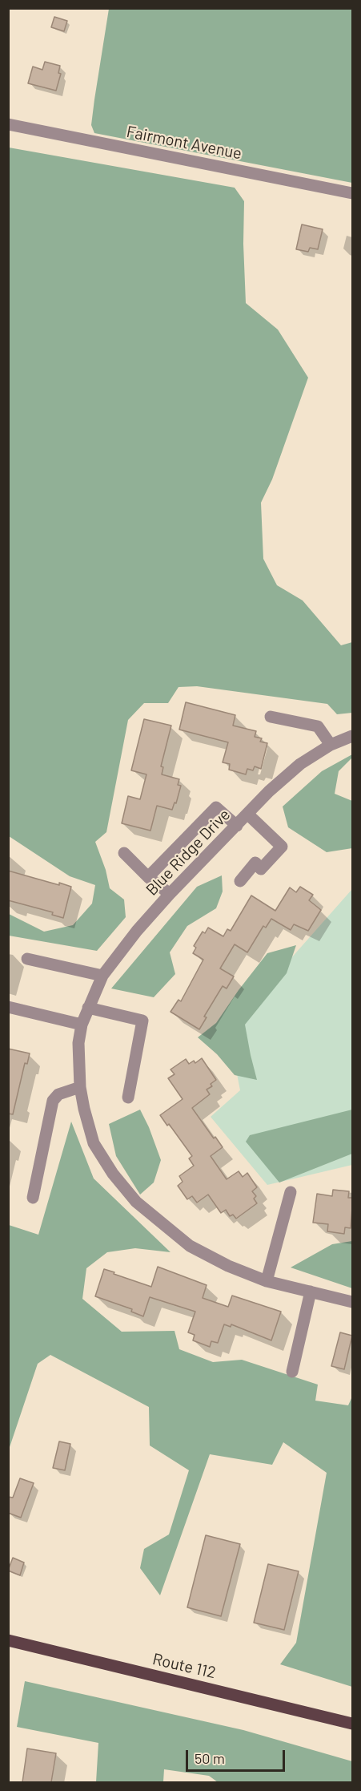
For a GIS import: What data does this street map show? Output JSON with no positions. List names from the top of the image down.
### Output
{
  "streets": {
    "main road": ["Route 112"],
    "street": ["Fairmont Avenue", "Blue Ridge Drive"]
  },
  "scale_bar": "50 m"
}
